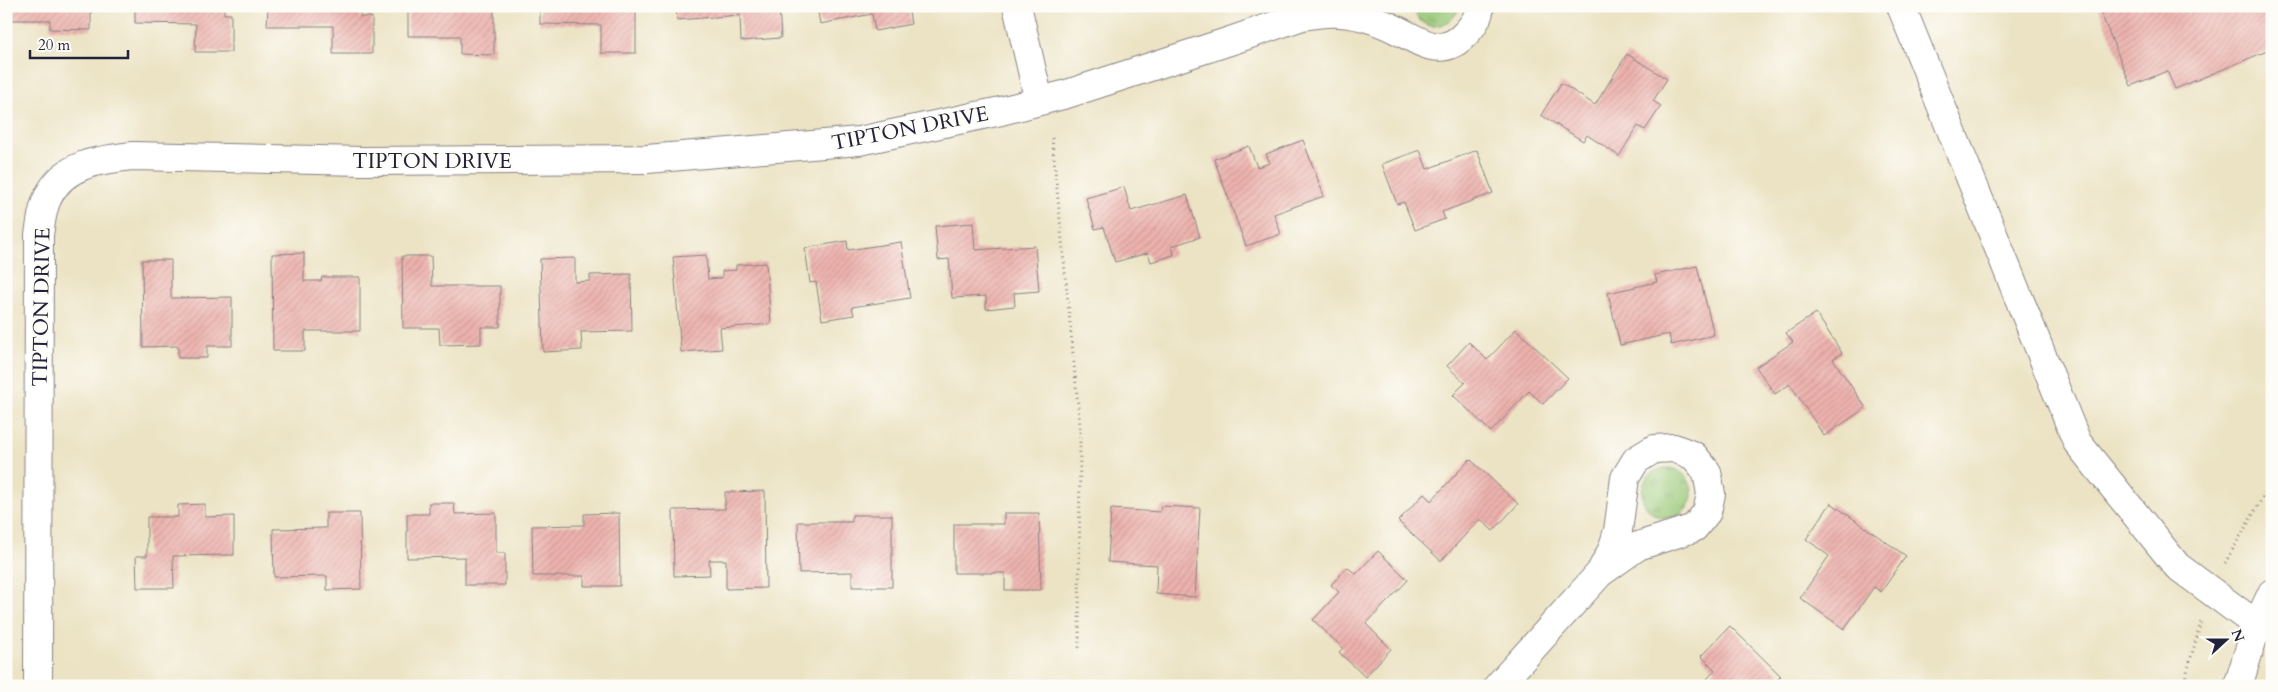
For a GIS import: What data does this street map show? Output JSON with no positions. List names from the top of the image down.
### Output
{
  "streets": {
    "street": ["TIPTON DRIVE"]
  },
  "scale_bar": "20 m",
  "north": "right"
}
